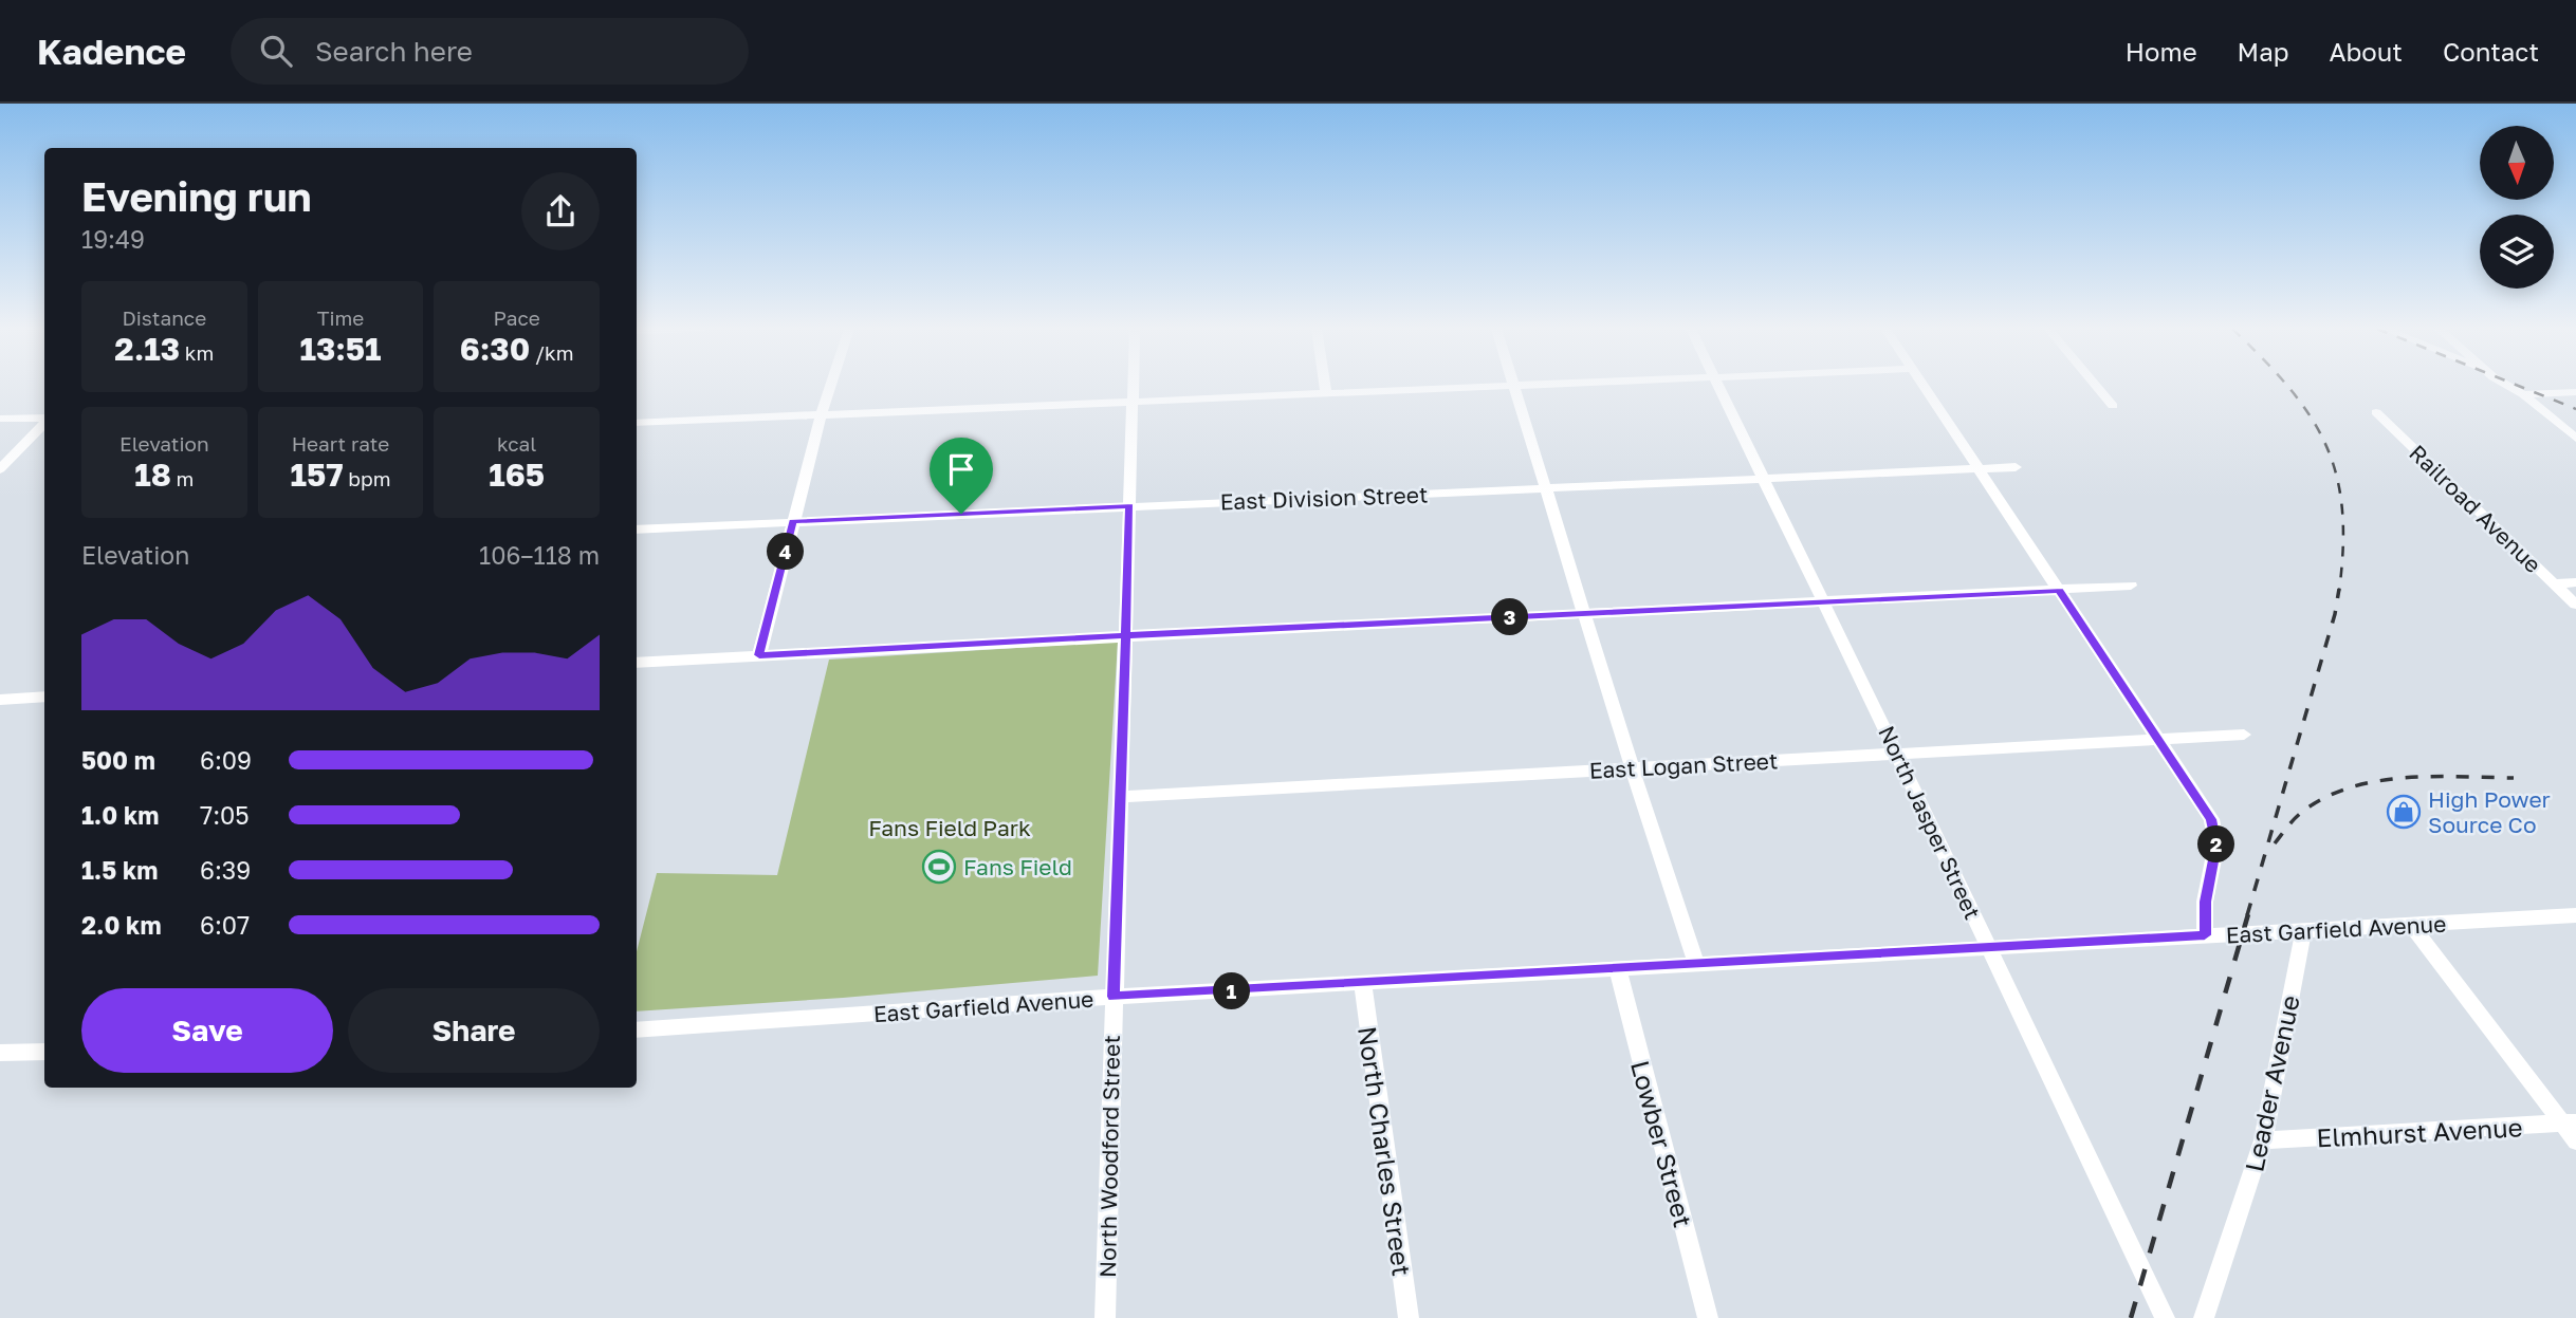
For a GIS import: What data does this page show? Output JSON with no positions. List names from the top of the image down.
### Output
{
  "streets": {
    "street": [
      "East Division Street",
      "Railroad Avenue",
      "East Logan Street",
      "North Jasper Street",
      "East Garfield Avenue",
      "Leader Avenue",
      "Elmhurst Avenue",
      "Lowber Street",
      "North Charles Street",
      "North Woodford Street"
    ]
  },
  "crossings": [
    ["East Division Street", "North Jasper Street"],
    ["East Division Street", "North Woodford Street"],
    ["East Logan Street", "North Jasper Street"],
    ["East Logan Street", "North Woodford Street"],
    ["North Jasper Street", "East Garfield Avenue"],
    ["East Garfield Avenue", "Leader Avenue"],
    ["East Garfield Avenue", "Lowber Street"],
    ["East Garfield Avenue", "North Charles Street"],
    ["East Garfield Avenue", "North Woodford Street"],
    ["Leader Avenue", "Elmhurst Avenue"]
  ],
  "parks": ["Fans Field Park"],
  "places": {
    "shop": ["High Power Source Co"],
    "sports": ["Fans Field"]
  },
  "north": "bottom",
  "page": {
    "header": "Kadence",
    "search": "Search here",
    "nav": [
      "Home",
      "Map",
      "About",
      "Contact"
    ],
    "heading": ["Evening run", "19:49"],
    "stats": [
      ["Distance", "2.13 km"],
      ["Time", "13:51"],
      ["Pace", "6:30 /km"],
      ["Elevation", "18 m"],
      ["Heart rate", "157 bpm"],
      ["kcal", "165"]
    ],
    "chart": ["Elevation", "106–118 m"],
    "pins": [
      "4",
      "3",
      "2",
      "1"
    ],
    "list": [
      {
        "name": "500 m",
        "note": "6:09"
      },
      {
        "name": "1.0 km",
        "note": "7:05"
      },
      {
        "name": "1.5 km",
        "note": "6:39"
      },
      {
        "name": "2.0 km",
        "note": "6:07"
      }
    ],
    "buttons": ["Save", "Share"]
  }
}
